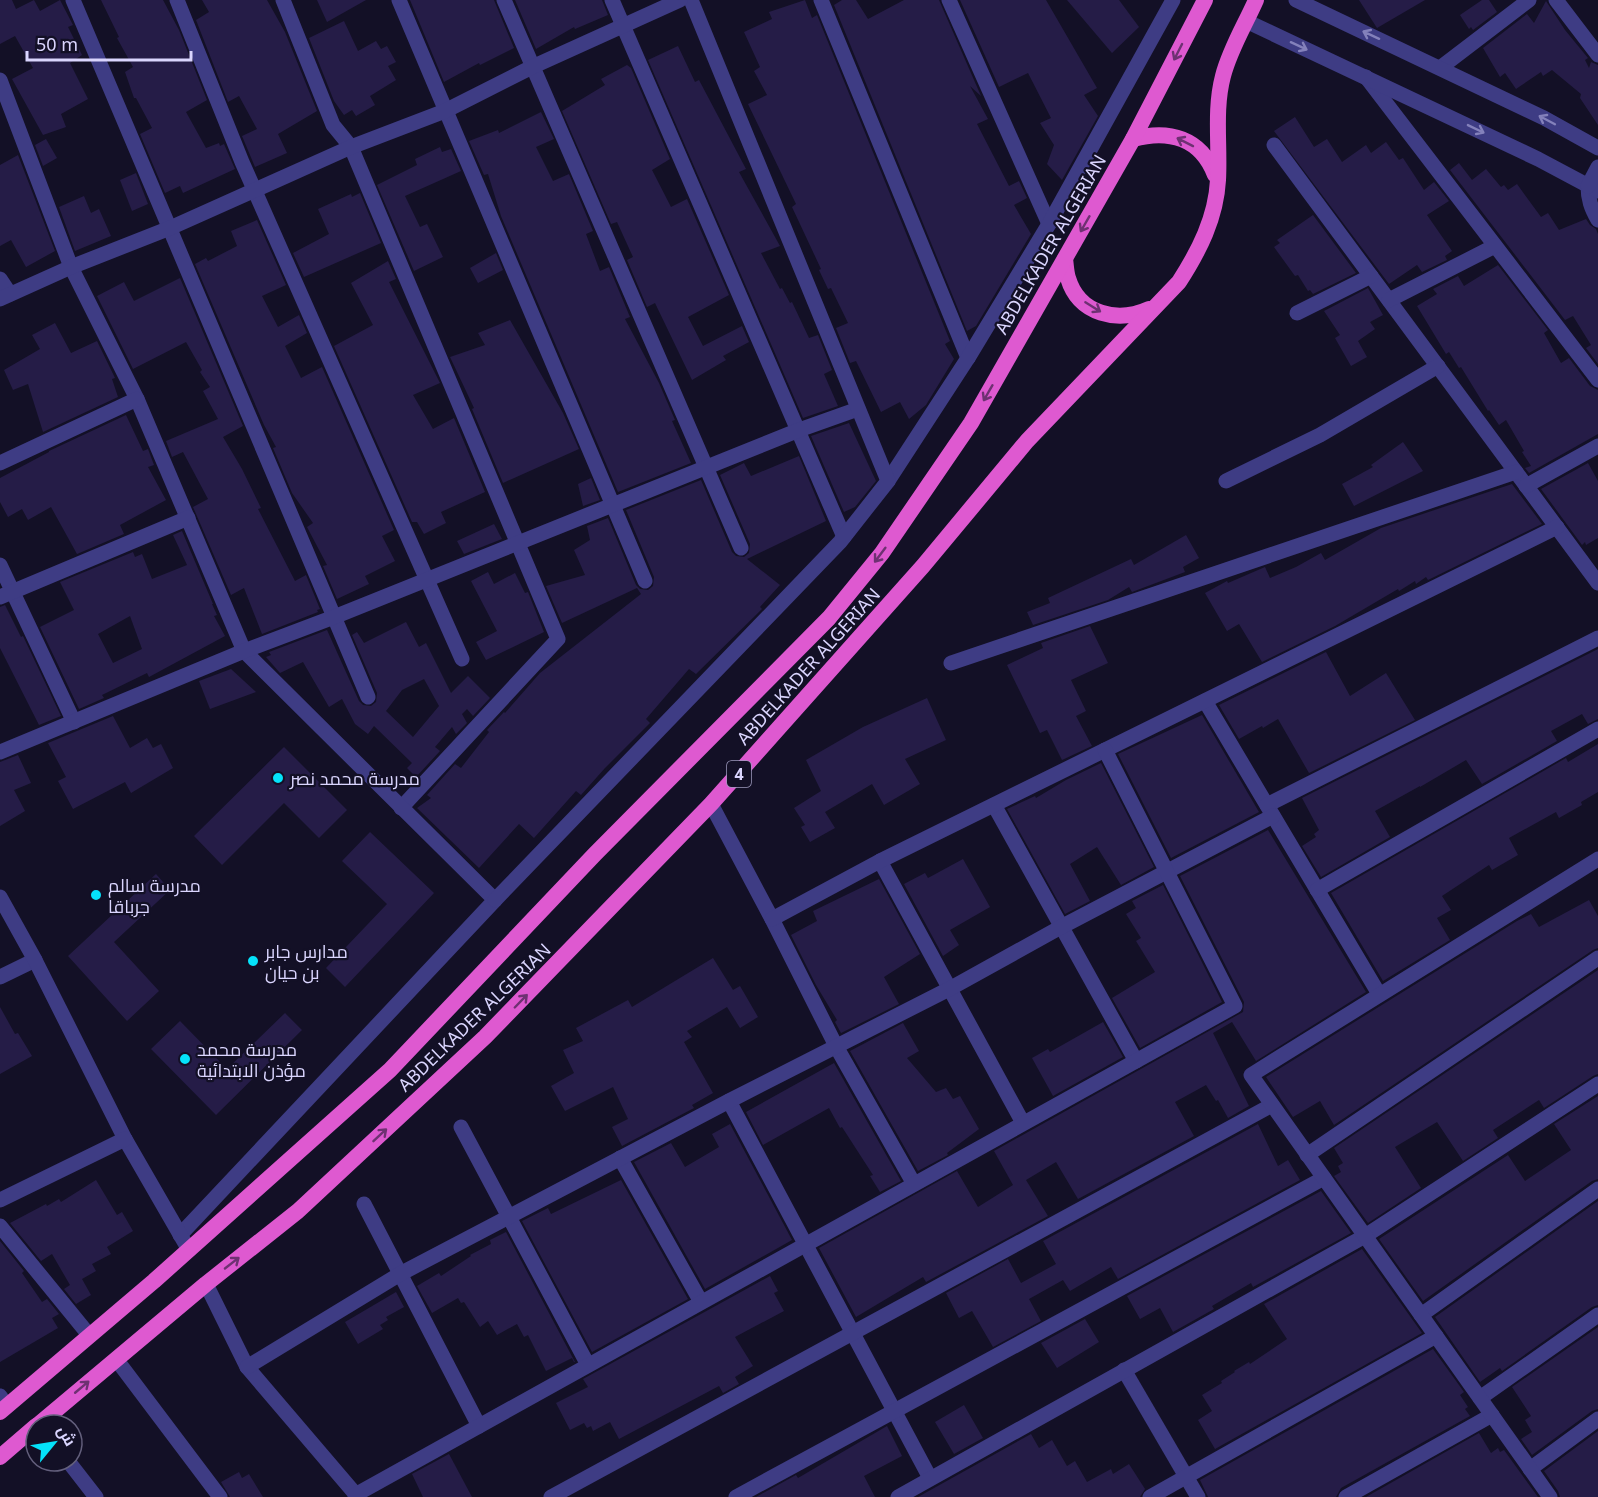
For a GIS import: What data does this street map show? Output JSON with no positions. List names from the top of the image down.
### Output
{
  "streets": {
    "highway": ["ABDELKADER ALGERIAN", "4"]
  },
  "places": [
    "مدرسة محمد نصر",
    "مدرسة سالم جرباقا",
    "مدارس جابر بن حيان",
    "مدرسة محمد مؤذن الابتدائية"
  ],
  "scale_bar": "50 m",
  "north": "top right"
}
